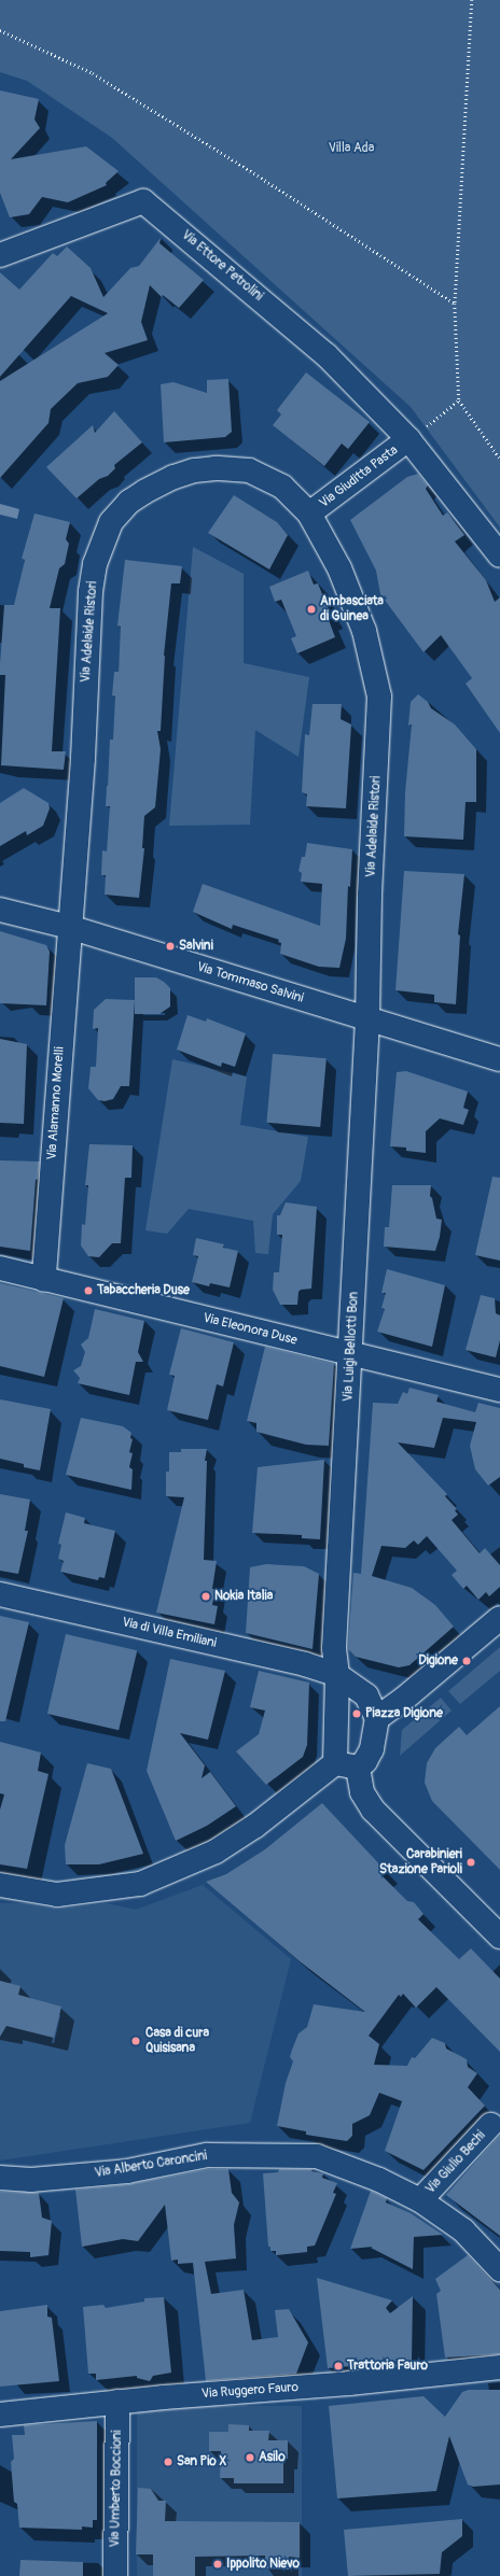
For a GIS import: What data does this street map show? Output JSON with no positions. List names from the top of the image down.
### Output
{
  "streets": {
    "street": [
      "Via Ettore Petrolini",
      "Via Giuditta Pasta",
      "Via Adelaide Ristori",
      "Via Tommaso Salvini",
      "Via Alamanno Morelli",
      "Via Eleonora Duse",
      "Via Luigi Bellotti Bon",
      "Via di Villa Emiliani",
      "Via Giulio Bechi",
      "Via Alberto Caroncini",
      "Via Ruggero Fauro",
      "Via Umberto Boccioni"
    ]
  },
  "crossings": [
    ["Via Ettore Petrolini", "Via Giuditta Pasta"],
    ["Via Giuditta Pasta", "Via Adelaide Ristori"],
    ["Via Adelaide Ristori", "Via Tommaso Salvini"],
    ["Via Adelaide Ristori", "Via Alamanno Morelli"],
    ["Via Adelaide Ristori", "Via Luigi Bellotti Bon"],
    ["Via Tommaso Salvini", "Via Alamanno Morelli"],
    ["Via Tommaso Salvini", "Via Luigi Bellotti Bon"],
    ["Via Alamanno Morelli", "Via Eleonora Duse"],
    ["Via Eleonora Duse", "Via Luigi Bellotti Bon"],
    ["Via Luigi Bellotti Bon", "Via di Villa Emiliani"],
    ["Via Giulio Bechi", "Via Alberto Caroncini"],
    ["Via Ruggero Fauro", "Via Umberto Boccioni"]
  ],
  "parks": ["Villa Ada"],
  "places": [
    "Ambasciata di Guinea",
    "Salvini",
    "Tabaccheria Duse",
    "Nokia Italia",
    "Digione",
    "Piazza Digione",
    "Carabinieri Stazione Parioli",
    "Casa di cura Quisisana",
    "Trattoria Fauro",
    "Asilo",
    "San Pio X",
    "Ippolito Nievo"
  ]
}
